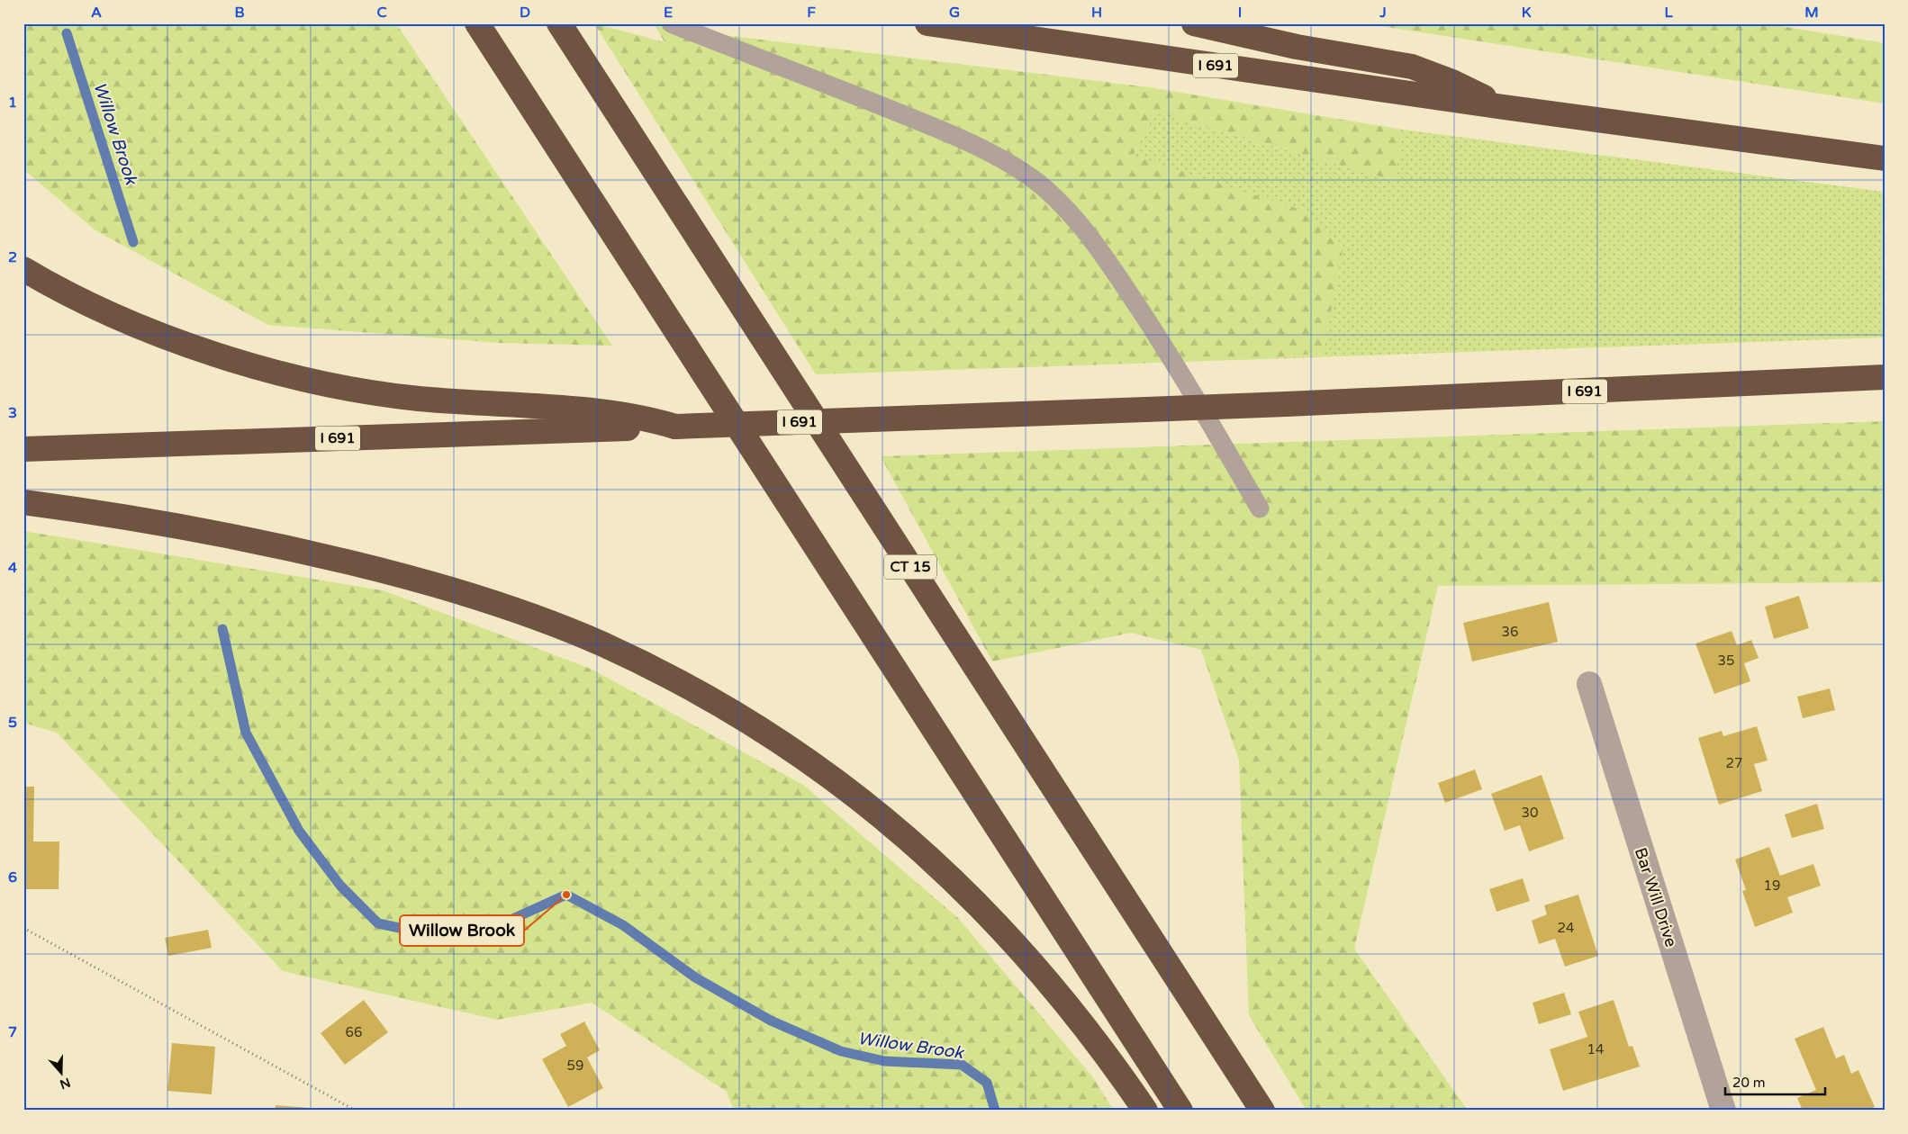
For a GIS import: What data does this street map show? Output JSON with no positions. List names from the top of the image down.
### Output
{
  "streets": {
    "highway": ["I 691", "CT 15"],
    "street": ["Bar Will Drive"]
  },
  "water": ["Willow Brook"],
  "places": ["Willow Brook"],
  "house_numbers": [
    "36",
    "35",
    "27",
    "30",
    "19",
    "24",
    "66",
    "14",
    "59"
  ],
  "scale_bar": "20 m",
  "north": "bottom",
  "grid": {
    "columns": [
      "A",
      "B",
      "C",
      "D",
      "E",
      "F",
      "G",
      "H",
      "I",
      "J",
      "K",
      "L",
      "M"
    ],
    "rows": [
      "1",
      "2",
      "3",
      "4",
      "5",
      "6",
      "7"
    ]
  }
}
